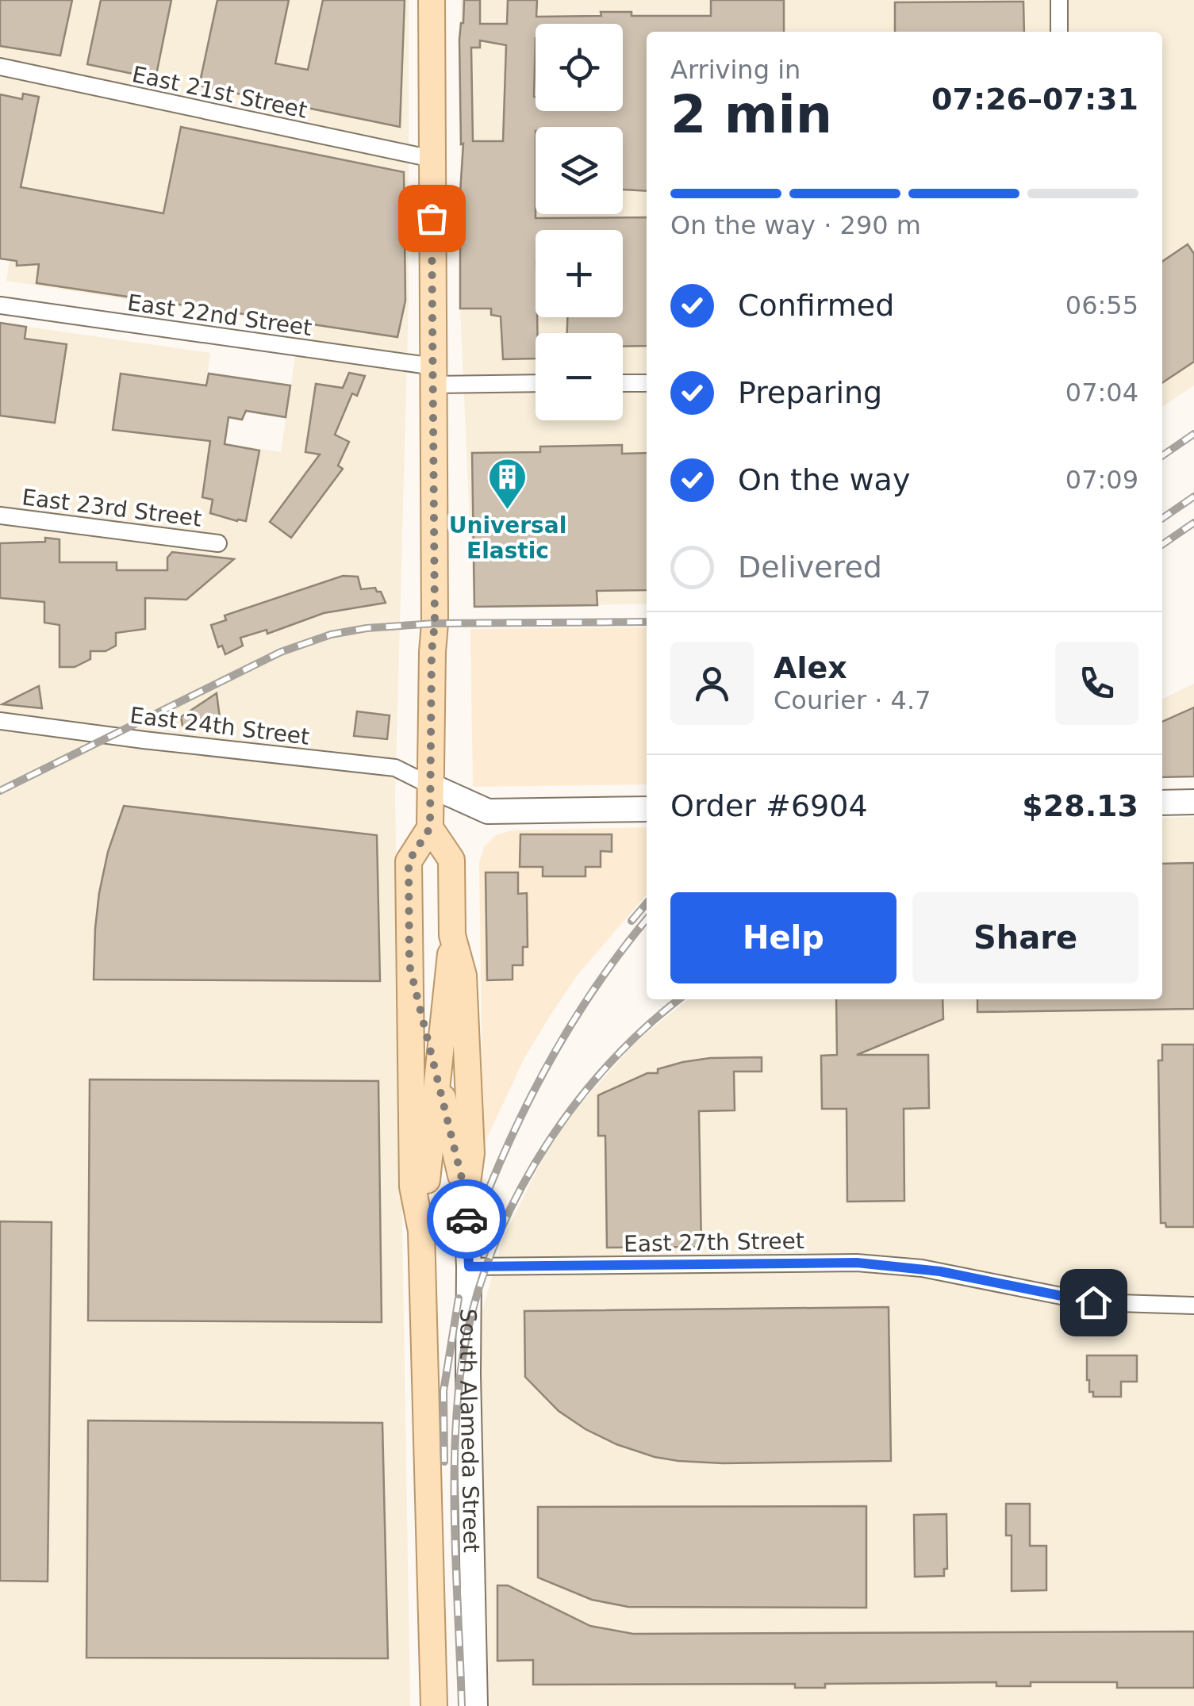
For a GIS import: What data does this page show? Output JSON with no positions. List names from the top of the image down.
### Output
{
  "streets": {
    "main road": ["South Alameda Street"],
    "street": [
      "East 21st Street",
      "East 22nd Street",
      "East 23rd Street",
      "East 24th Street",
      "East 27th Street"
    ]
  },
  "crossings": [
    ["East 27th Street", "South Alameda Street"]
  ],
  "places": {
    "building": ["Universal Elastic"]
  },
  "page": {
    "map_buttons": ["+", "−"],
    "heading": ["2 min", "Arriving in", "07:26–07:31"],
    "panel": [
      "Alex",
      "Courier · 4.7",
      "Order #6904",
      "$28.13"
    ],
    "bar": "On the way · 290 m",
    "list": [
      ["Confirmed", "06:55"],
      ["Preparing", "07:04"],
      ["On the way", "07:09"],
      "Delivered"
    ],
    "buttons": ["Help", "Share"]
  }
}
